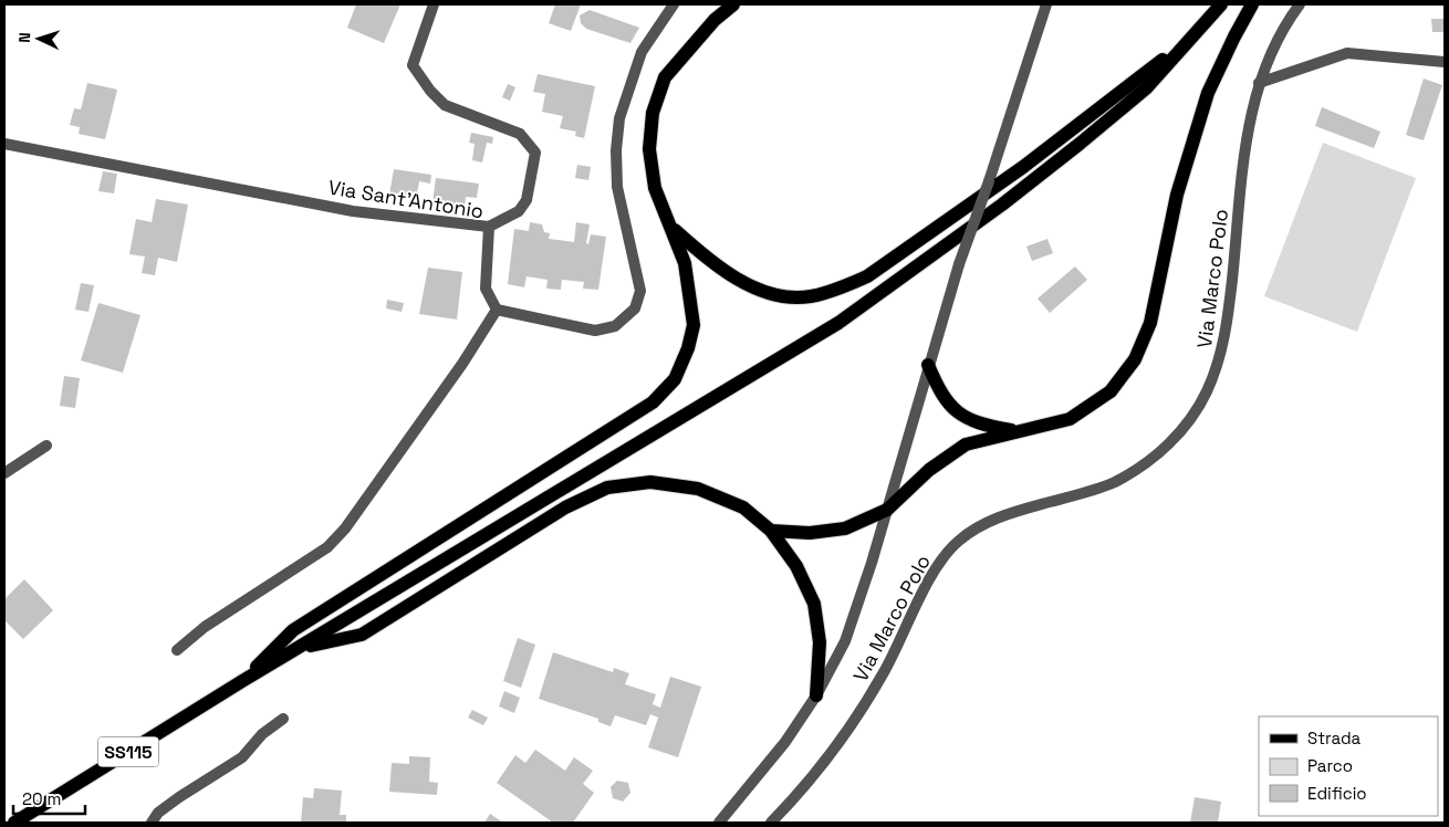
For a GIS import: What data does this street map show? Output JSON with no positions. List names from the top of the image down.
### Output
{
  "streets": {
    "main road": ["SS115"],
    "street": ["Via Sant'Antonio", "Via Marco Polo"]
  },
  "legend": ["Strada", "Parco", "Edificio"],
  "scale_bar": "20 m",
  "north": "left"
}
